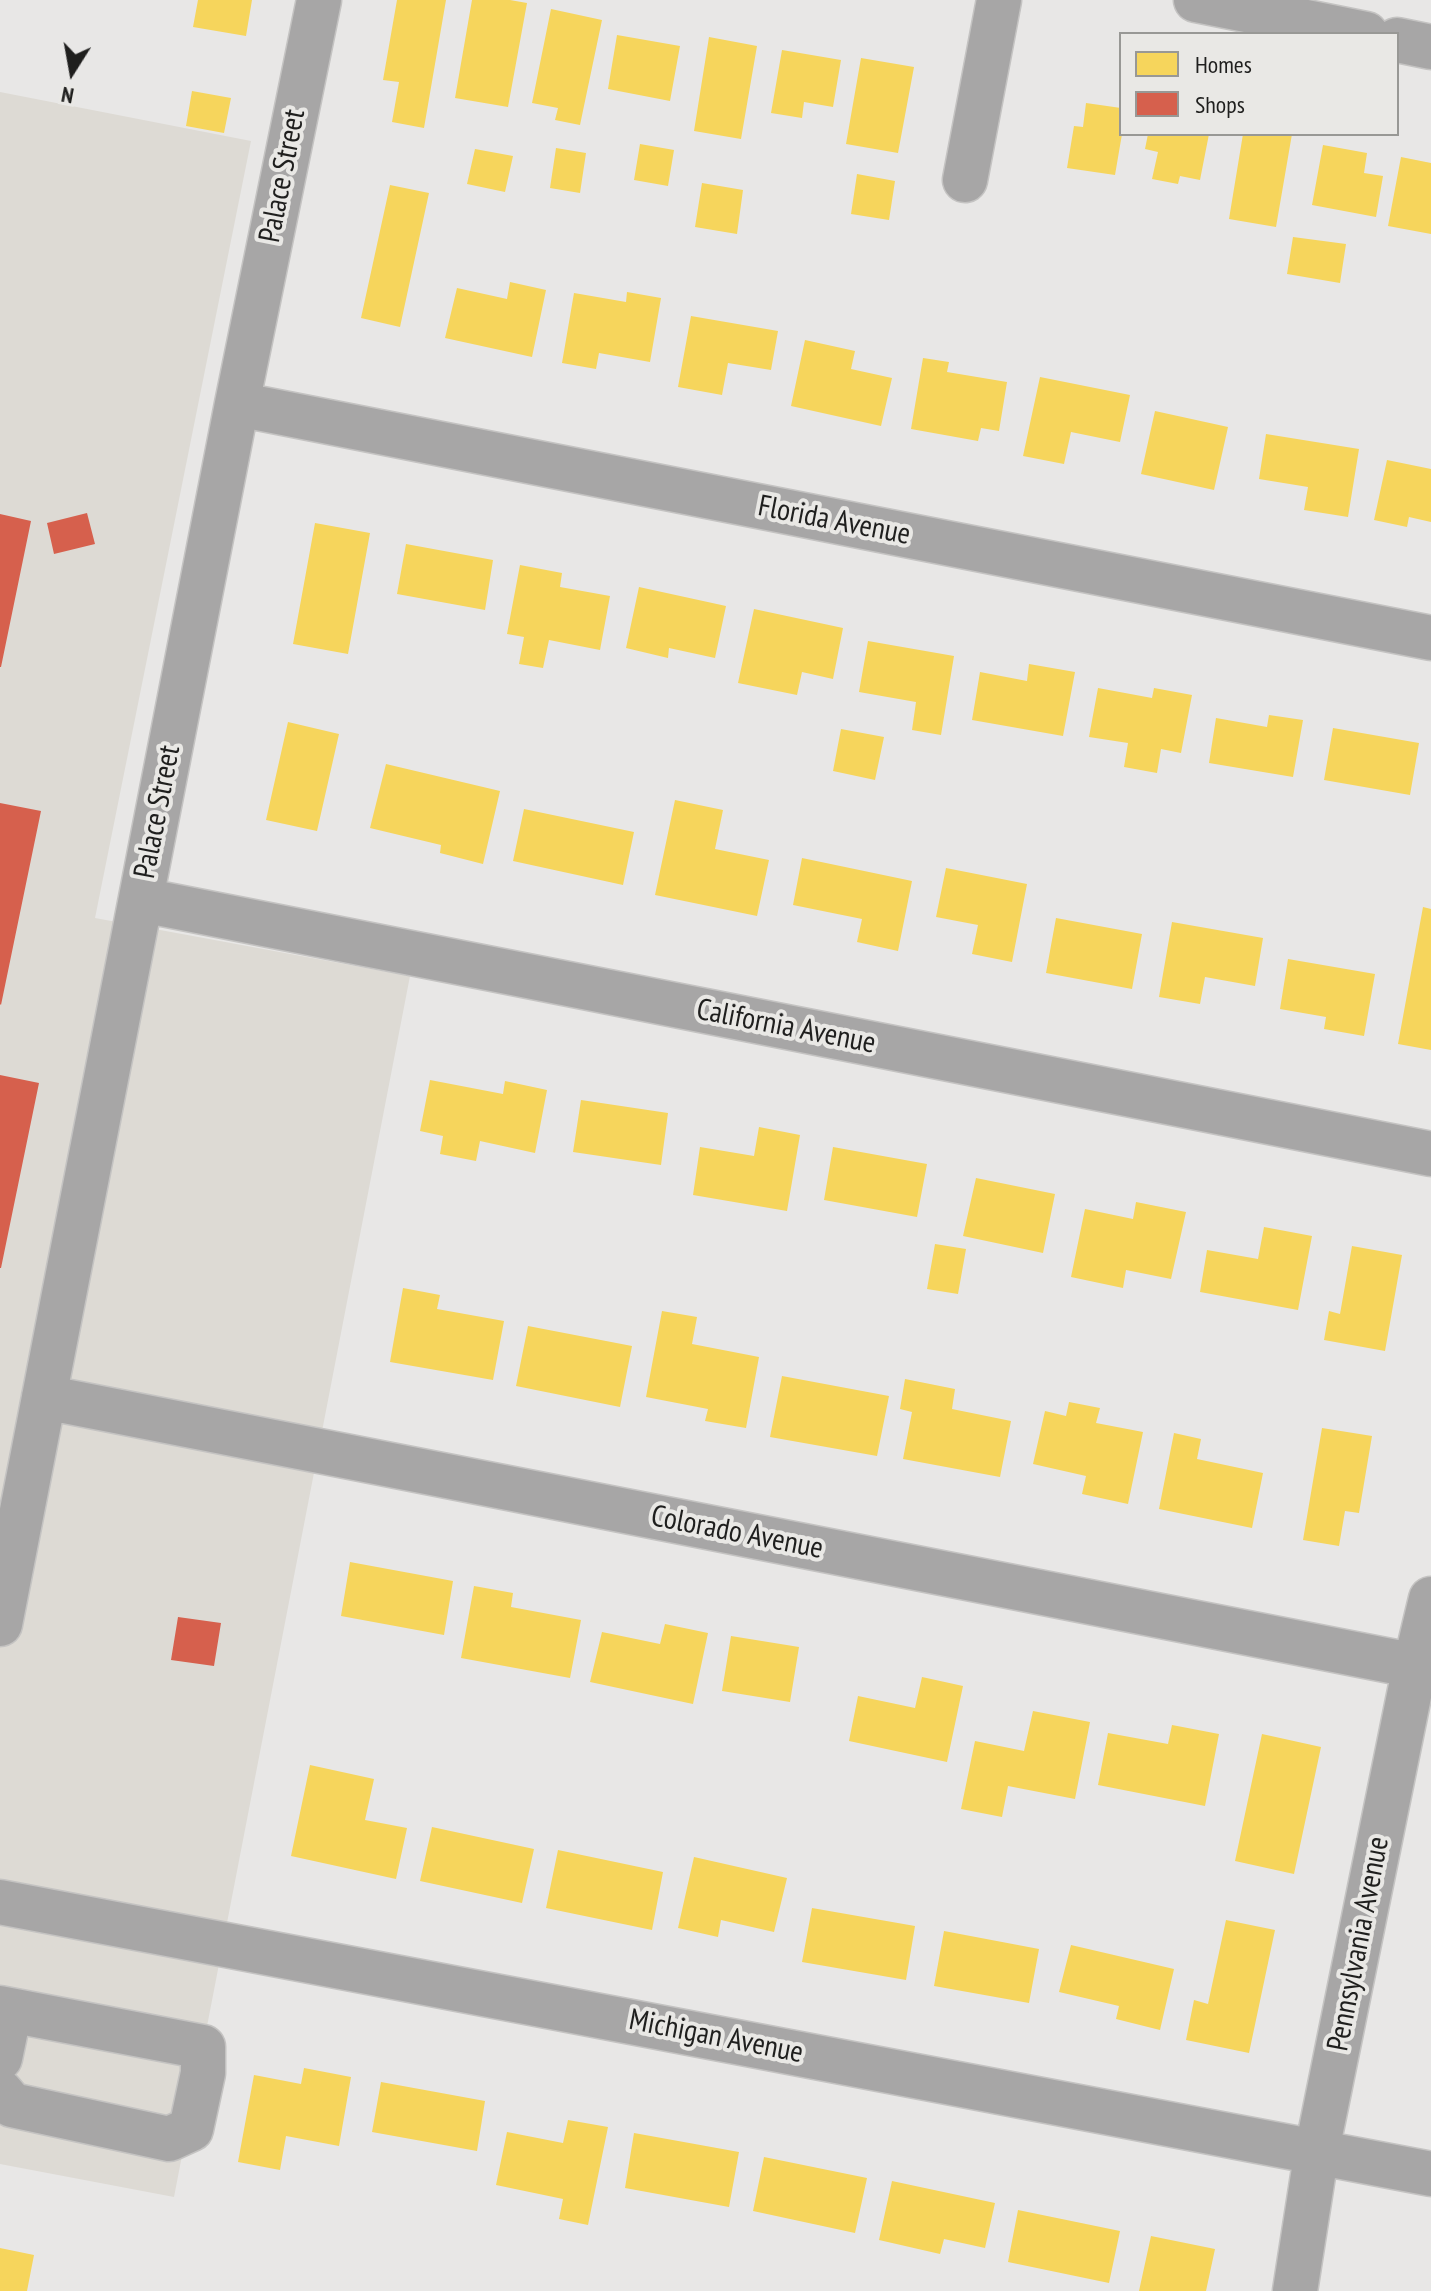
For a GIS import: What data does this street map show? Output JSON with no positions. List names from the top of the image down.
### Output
{
  "streets": {
    "street": [
      "Palace Street",
      "Florida Avenue",
      "California Avenue",
      "Colorado Avenue",
      "Pennsylvania Avenue",
      "Michigan Avenue"
    ]
  },
  "crossings": [
    ["Palace Street", "Florida Avenue"],
    ["Palace Street", "California Avenue"],
    ["Palace Street", "Colorado Avenue"],
    ["Colorado Avenue", "Pennsylvania Avenue"],
    ["Pennsylvania Avenue", "Michigan Avenue"]
  ],
  "legend": ["Homes", "Shops"],
  "north": "bottom"
}
